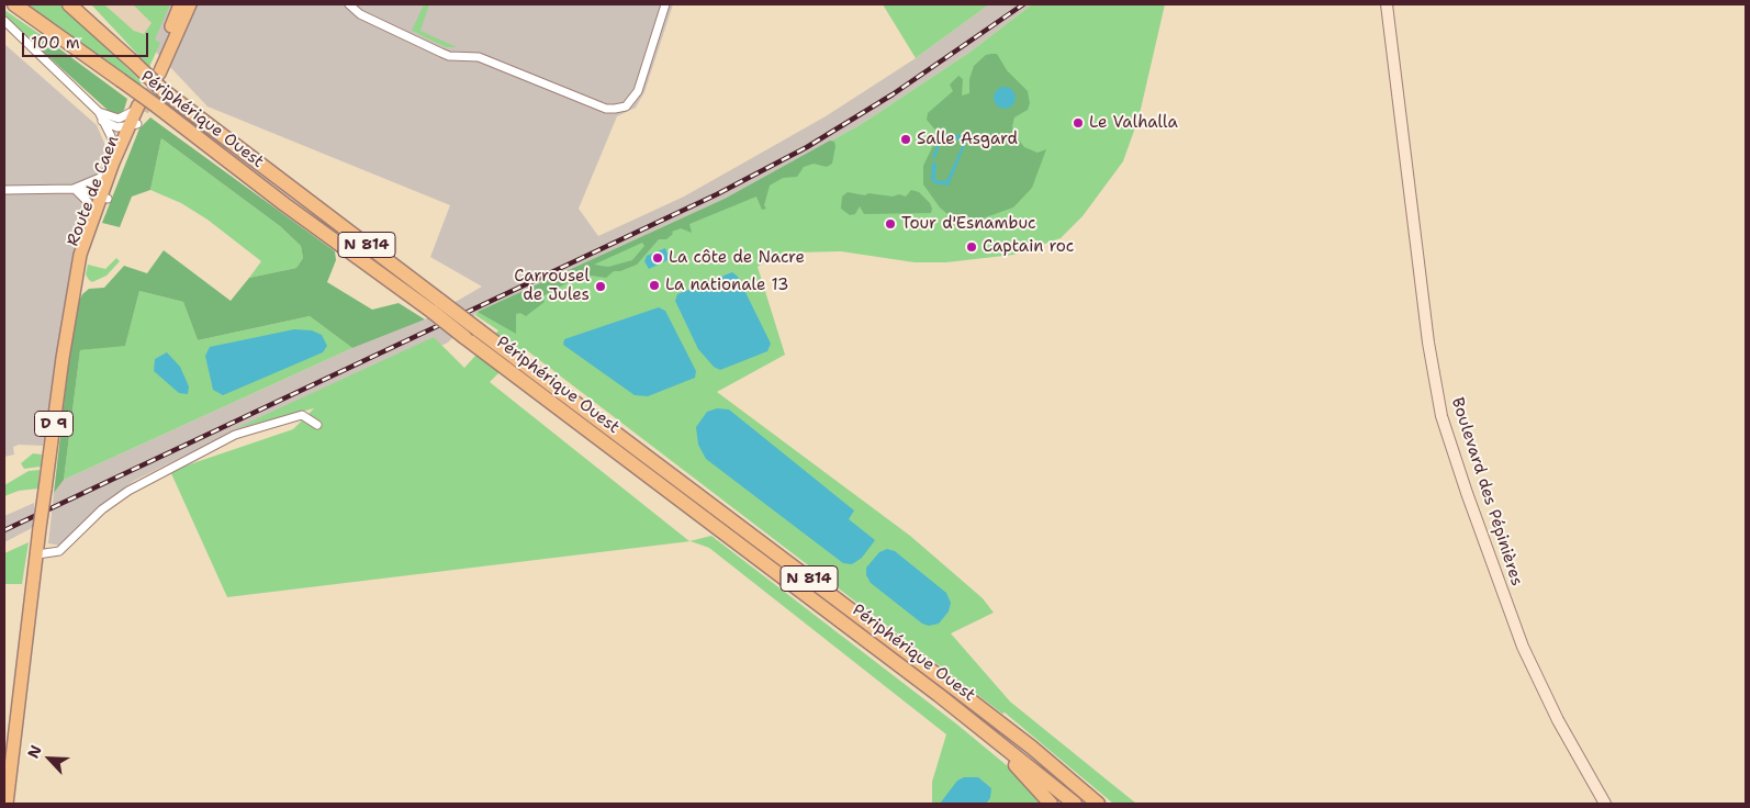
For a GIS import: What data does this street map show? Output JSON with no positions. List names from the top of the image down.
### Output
{
  "streets": {
    "highway": ["Périphérique Ouest", "N 814"],
    "main road": ["Route de Caen", "D 9", "Boulevard des Pépinières"]
  },
  "crossings": [
    ["Périphérique Ouest", "Route de Caen"]
  ],
  "places": [
    "Le Valhalla",
    "Salle Asgard",
    "Tour d'Esnambuc",
    "Captain roc",
    "La côte de Nacre",
    "La nationale 13",
    "Carrousel de Jules"
  ],
  "scale_bar": "100 m",
  "north": "top left"
}
